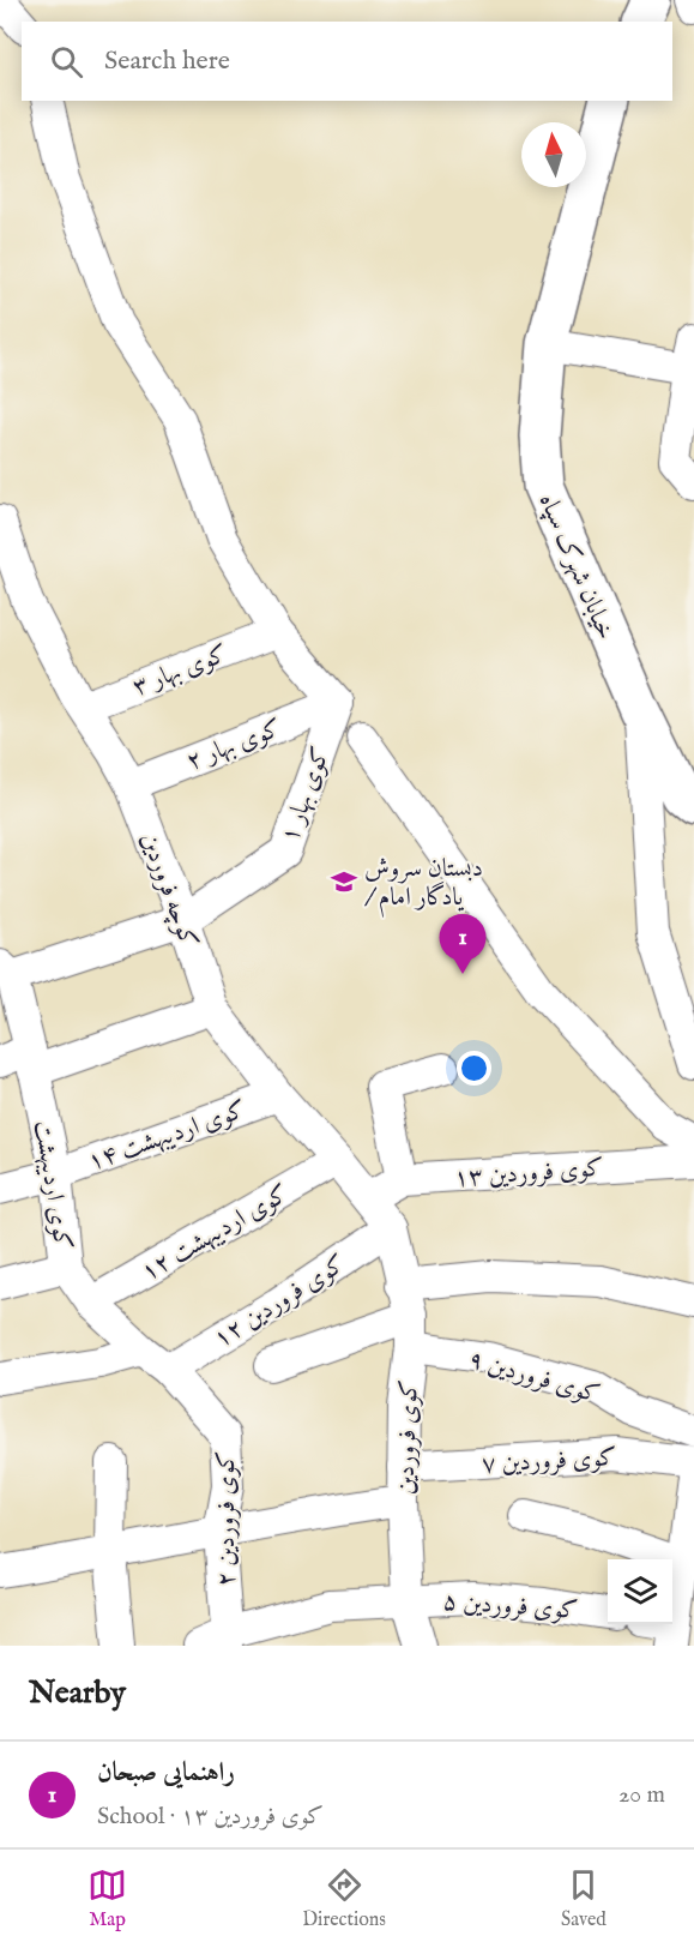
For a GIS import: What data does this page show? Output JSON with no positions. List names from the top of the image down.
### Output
{
  "streets": {
    "main road": ["خیابان شهرک سپاه"],
    "street": [
      "کوی بهار ۳",
      "کوی بهار ۲",
      "کوی بهار ۱",
      "کوچه فروردین",
      "کوی اردیبهشت ۱۴",
      "کوی فروردین ۱۳",
      "کوی اردیبهشت",
      "کوی اردیبهشت ۱۲",
      "کوی فروردین ۱۲",
      "کوی فروردین ۹",
      "کوی فروردین",
      "کوی فروردین ۷",
      "کوی فروردین ۲",
      "کوی فروردین ۵"
    ]
  },
  "crossings": [
    ["کوی بهار ۳", "کوچه فروردین"],
    ["کوی بهار ۲", "کوی بهار ۱"],
    ["کوی بهار ۲", "کوچه فروردین"],
    ["کوی بهار ۱", "کوچه فروردین"],
    ["کوی بهار ۱", "کوی اردیبهشت"],
    ["کوچه فروردین", "کوی اردیبهشت ۱۴"],
    ["کوچه فروردین", "کوی فروردین ۱۳"],
    ["کوچه فروردین", "کوی اردیبهشت ۱۲"],
    ["کوچه فروردین", "کوی فروردین ۱۲"],
    ["کوچه فروردین", "کوی فروردین"],
    ["کوی اردیبهشت ۱۴", "کوی اردیبهشت"],
    ["کوی اردیبهشت", "کوی اردیبهشت ۱۲"],
    ["کوی اردیبهشت", "کوی فروردین ۱۲"],
    ["کوی اردیبهشت", "کوی فروردین ۲"],
    ["کوی فروردین ۱۲", "کوی فروردین"],
    ["کوی فروردین ۹", "کوی فروردین"],
    ["کوی فروردین", "کوی فروردین ۷"],
    ["کوی فروردین", "کوی فروردین ۵"],
    ["کوی فروردین ۲", "کوی فروردین ۵"]
  ],
  "places": {
    "school or university": ["دبستان سروش / یادگار امام"]
  },
  "north": "top",
  "page": {
    "search": "Search here",
    "pins": "1",
    "heading": "Nearby",
    "list": [
      {
        "mark": "1",
        "name": "راهنمایی صبحان",
        "note": "School · کوی فروردین ۱۳",
        "value": "20 m"
      }
    ],
    "nav": ["Map", "Directions", "Saved"]
  }
}
